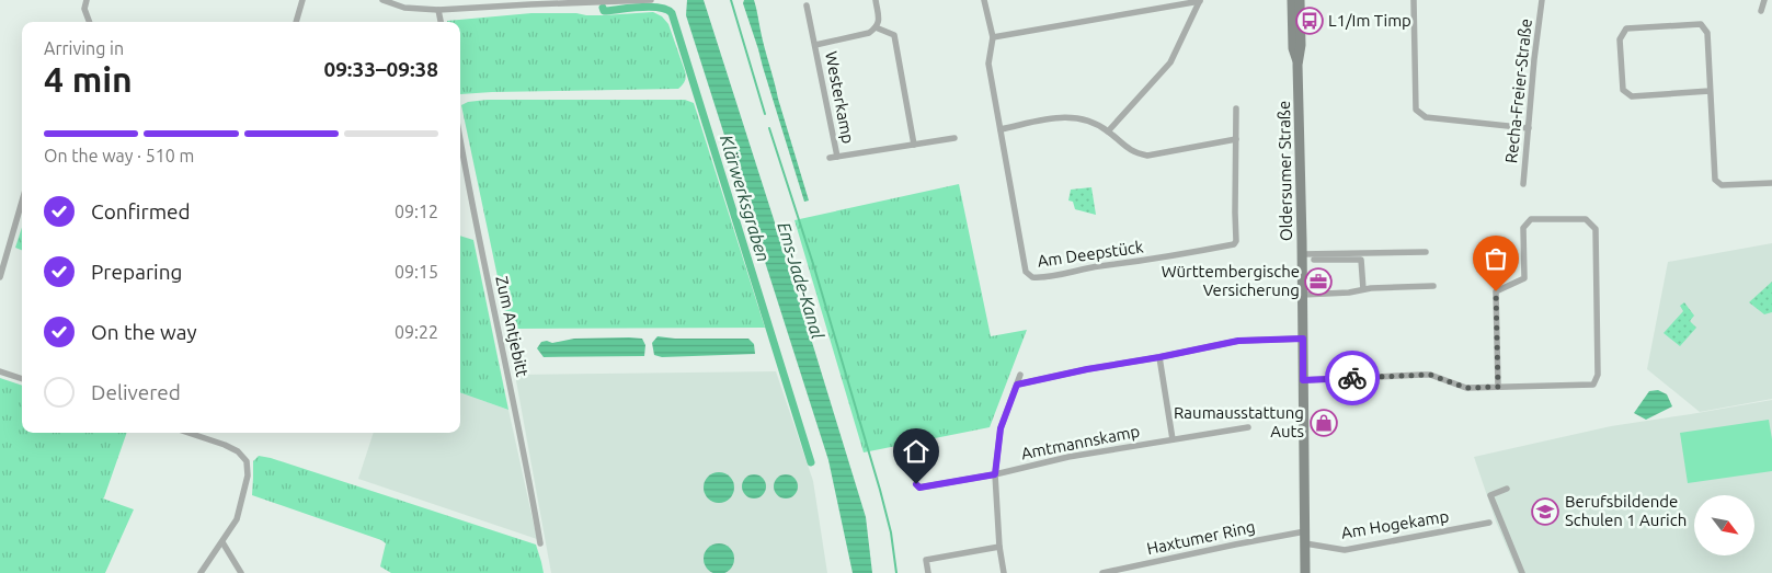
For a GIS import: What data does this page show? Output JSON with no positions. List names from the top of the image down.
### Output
{
  "streets": {
    "main road": ["Oldersumer Straße"],
    "street": [
      "Recha-Freier-Straße",
      "Westerkamp",
      "Am Deepstück",
      "Zum Antjebitt",
      "Amtmannskamp",
      "Am Hogekamp",
      "Haxtumer Ring"
    ]
  },
  "crossings": [
    ["Oldersumer Straße", "Am Hogekamp"],
    ["Oldersumer Straße", "Haxtumer Ring"]
  ],
  "water": ["Klärwerksgraben", "Ems-Jade-Kanal"],
  "places": {
    "bus stop": ["L1/Im Timp"],
    "office": ["Württembergische Versicherung"],
    "shop": ["Raumausstattung Auts"],
    "school or university": ["Berufsbildende Schulen 1 Aurich"]
  },
  "north": "bottom right",
  "page": {
    "heading": ["4 min", "Arriving in", "09:33–09:38"],
    "bar": "On the way · 510 m",
    "list": [
      ["Confirmed", "09:12"],
      ["Preparing", "09:15"],
      ["On the way", "09:22"],
      "Delivered"
    ]
  }
}
